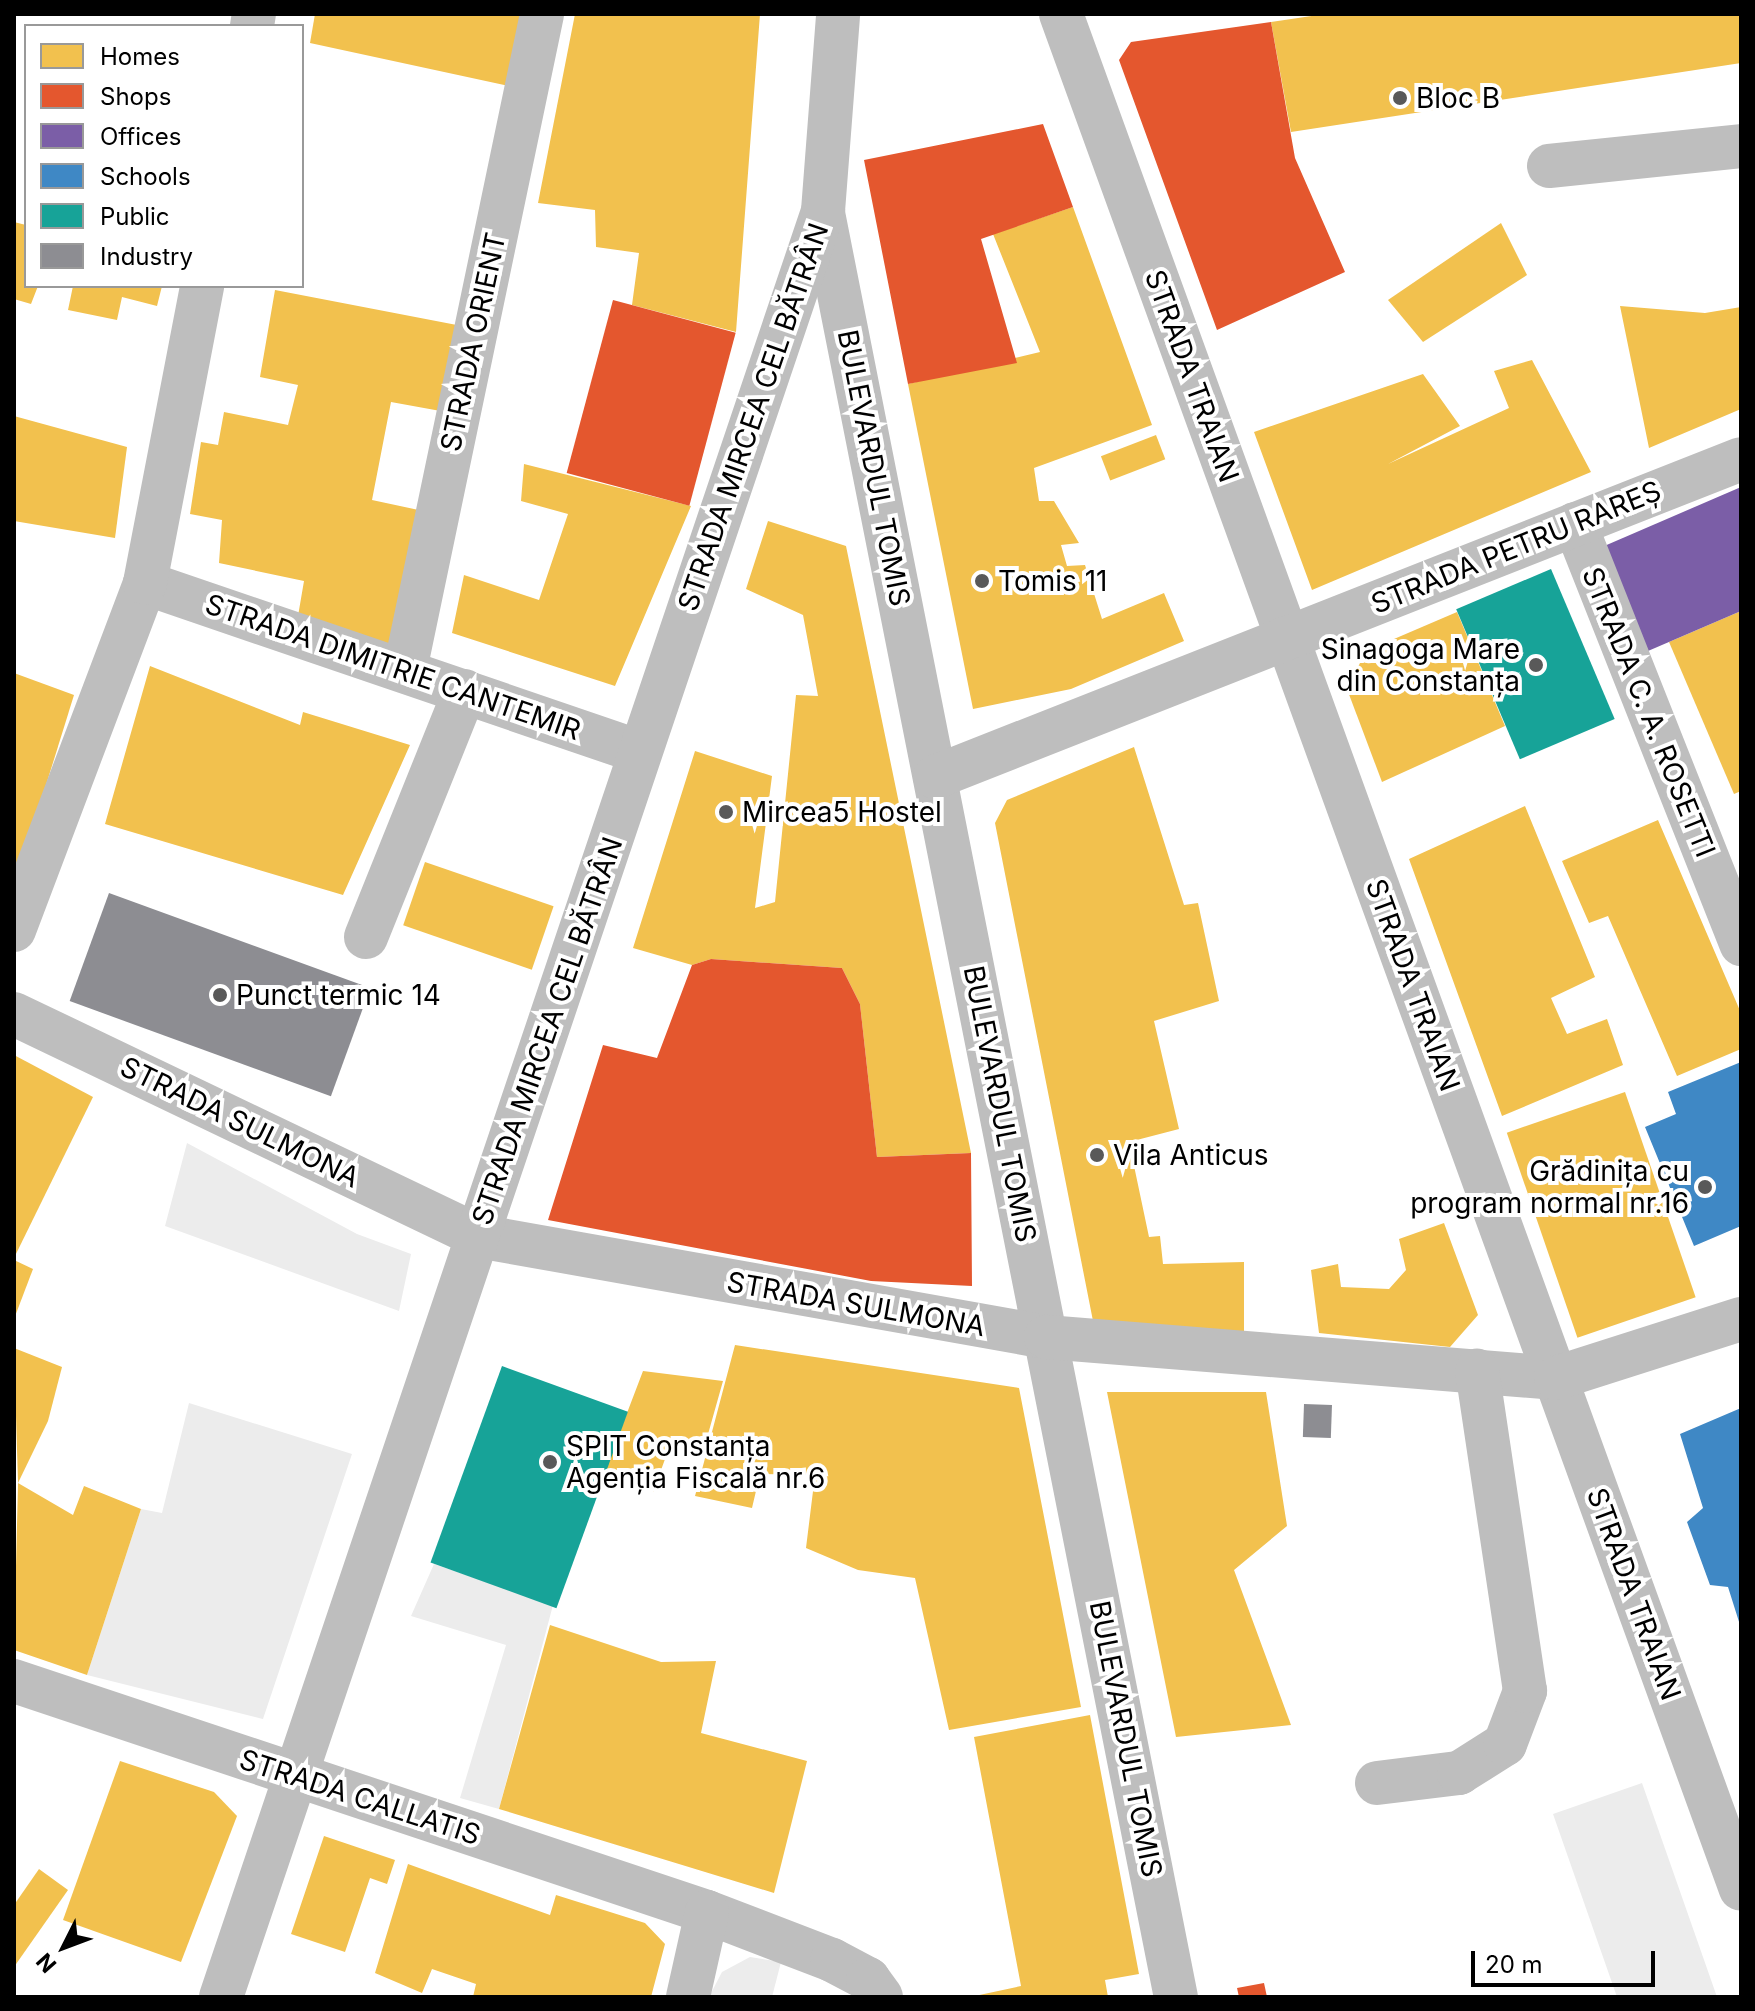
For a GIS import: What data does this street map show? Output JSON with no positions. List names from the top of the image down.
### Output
{
  "streets": {
    "street": [
      "STRADA ORIENT",
      "STRADA TRAIAN",
      "STRADA MIRCEA CEL BĂTRÂN",
      "BULEVARDUL TOMIS",
      "STRADA PETRU RAREȘ",
      "STRADA DIMITRIE CANTEMIR",
      "STRADA C. A. ROSETTI",
      "STRADA SULMONA",
      "STRADA CALLATIS"
    ]
  },
  "crossings": [
    ["STRADA ORIENT", "STRADA DIMITRIE CANTEMIR"],
    ["STRADA TRAIAN", "STRADA PETRU RAREȘ"],
    ["STRADA TRAIAN", "STRADA SULMONA"],
    ["STRADA MIRCEA CEL BĂTRÂN", "BULEVARDUL TOMIS"],
    ["STRADA MIRCEA CEL BĂTRÂN", "STRADA DIMITRIE CANTEMIR"],
    ["STRADA MIRCEA CEL BĂTRÂN", "STRADA SULMONA"],
    ["STRADA MIRCEA CEL BĂTRÂN", "STRADA CALLATIS"],
    ["BULEVARDUL TOMIS", "STRADA PETRU RAREȘ"],
    ["BULEVARDUL TOMIS", "STRADA SULMONA"],
    ["STRADA PETRU RAREȘ", "STRADA C. A. ROSETTI"]
  ],
  "places": [
    "Bloc B",
    "Tomis 11",
    "Sinagoga Mare din Constanța",
    "Mircea5 Hostel",
    "Punct termic 14",
    "Vila Anticus",
    "Grădinița cu program normal nr.16",
    "SPIT Constanța Agenția Fiscală nr.6"
  ],
  "legend": [
    "Homes",
    "Shops",
    "Offices",
    "Schools",
    "Public",
    "Industry"
  ],
  "scale_bar": "20 m",
  "north": "bottom left"
}
